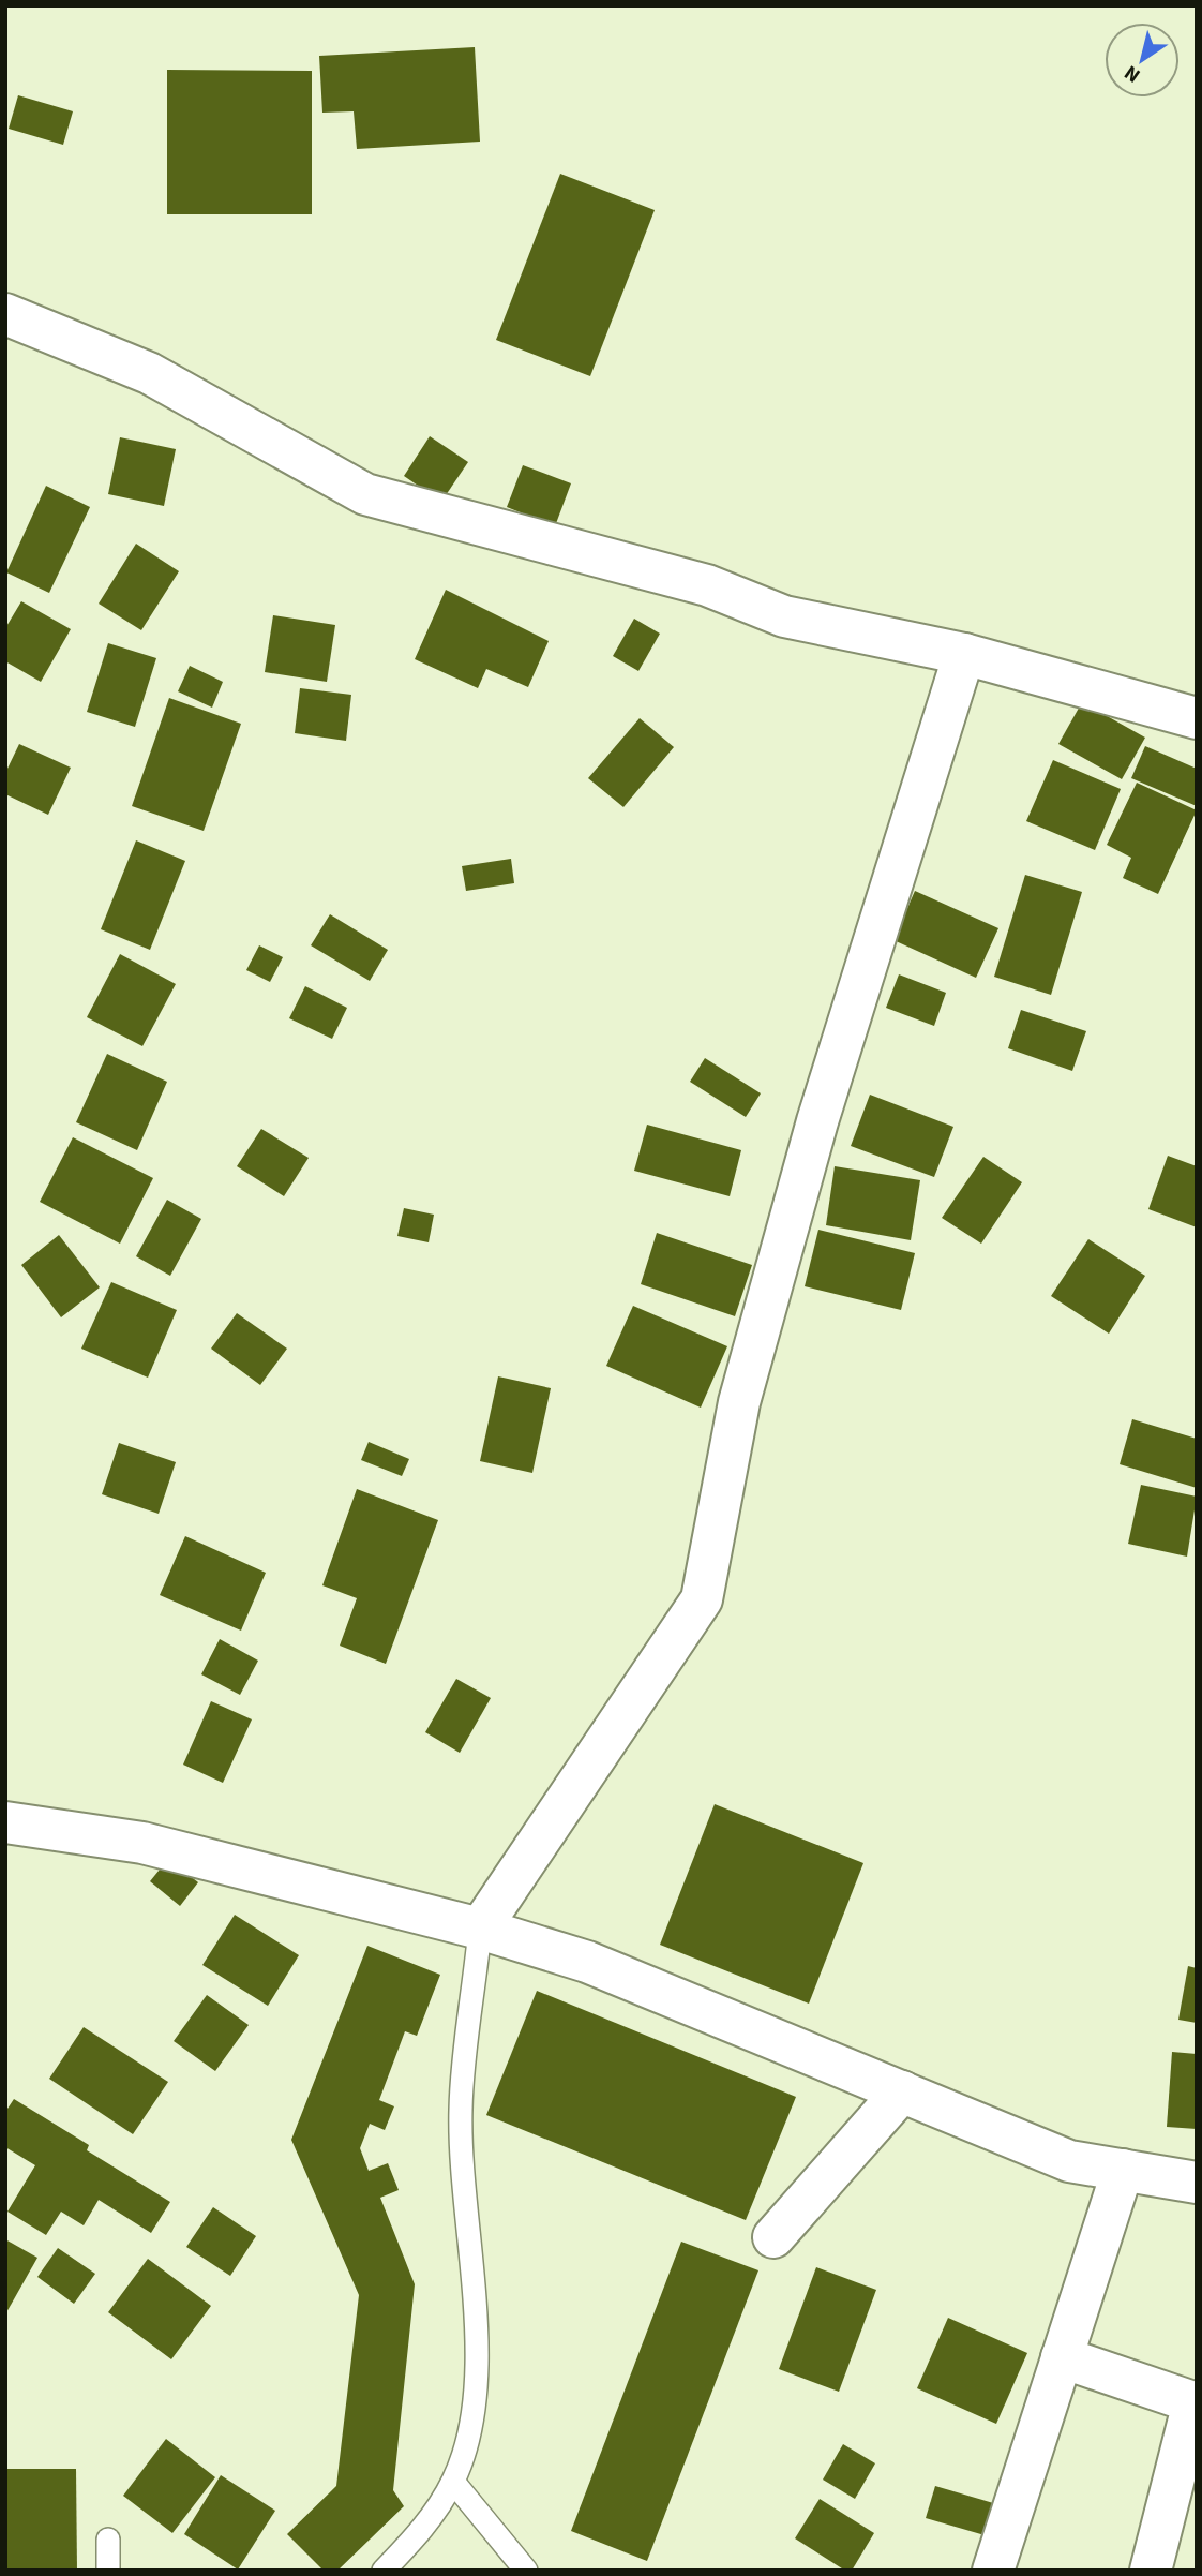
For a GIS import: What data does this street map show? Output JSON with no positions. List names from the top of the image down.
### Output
{
  "north": "bottom left"
}
